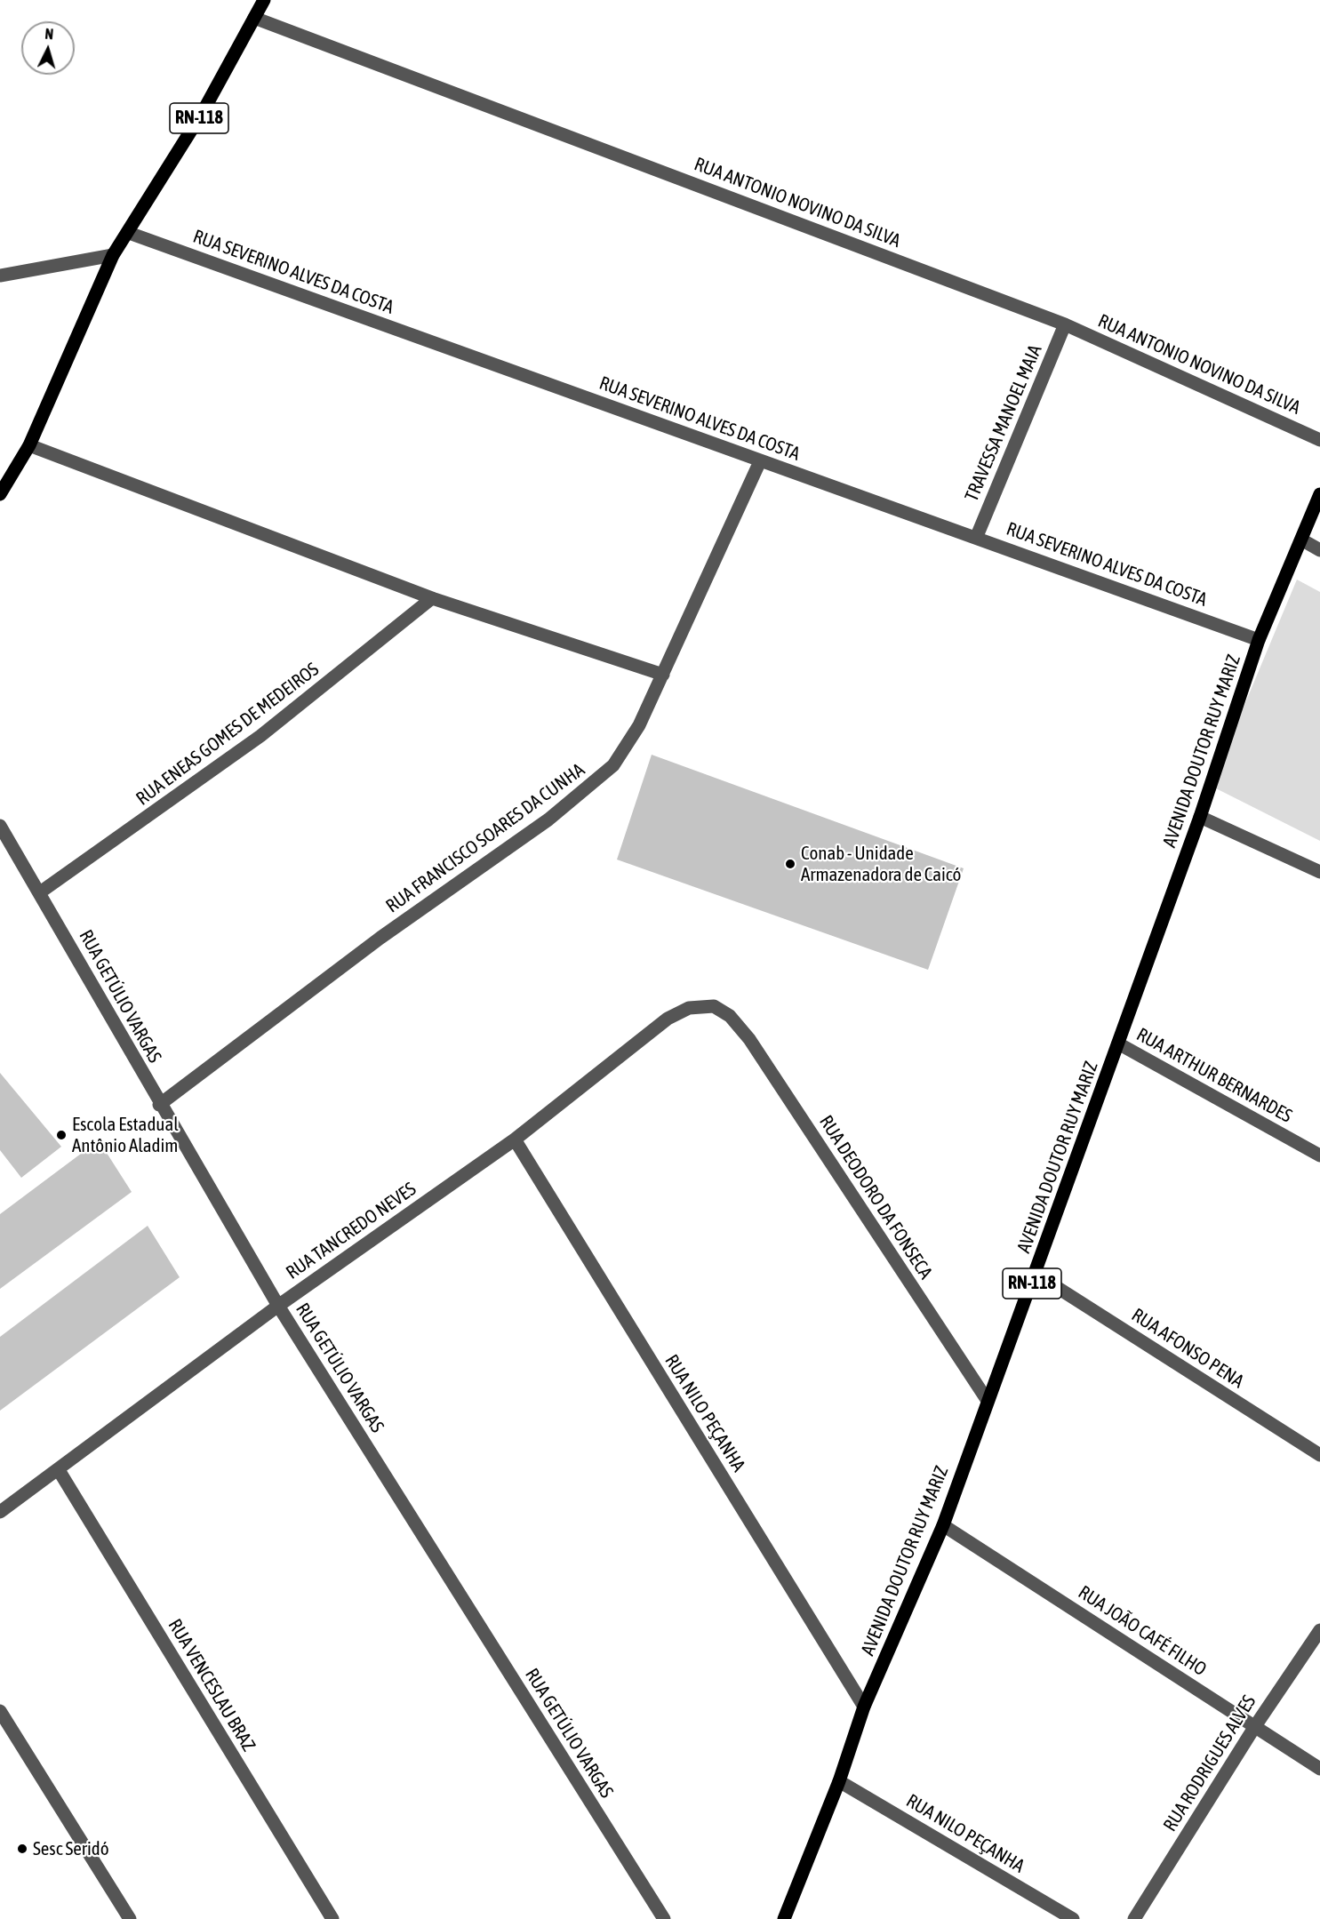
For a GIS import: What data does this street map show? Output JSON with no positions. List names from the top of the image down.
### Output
{
  "streets": {
    "main road": ["RN-118", "AVENIDA DOUTOR RUY MARIZ"],
    "street": [
      "RUA ANTONIO NOVINO DA SILVA",
      "RUA SEVERINO ALVES DA COSTA",
      "TRAVESSA MANOEL MAIA",
      "RUA ENEAS GOMES DE MEDEIROS",
      "RUA FRANCISCO SOARES DA CUNHA",
      "RUA GETÚLIO VARGAS",
      "RUA ARTHUR BERNARDES",
      "RUA DEODORO DA FONSECA",
      "RUA TANCREDO NEVES",
      "RUA AFONSO PENA",
      "RUA NILO PEÇANHA",
      "RUA JOÃO CAFÉ FILHO",
      "RUA VENCESLAU BRAZ",
      "RUA RODRIGUES ALVES"
    ]
  },
  "crossings": [
    ["RN-118", "RUA ANTONIO NOVINO DA SILVA"],
    ["RN-118", "RUA SEVERINO ALVES DA COSTA"],
    ["RUA ANTONIO NOVINO DA SILVA", "TRAVESSA MANOEL MAIA"],
    ["RUA SEVERINO ALVES DA COSTA", "TRAVESSA MANOEL MAIA"],
    ["RUA SEVERINO ALVES DA COSTA", "AVENIDA DOUTOR RUY MARIZ"],
    ["RUA SEVERINO ALVES DA COSTA", "RUA FRANCISCO SOARES DA CUNHA"],
    ["RUA ENEAS GOMES DE MEDEIROS", "RUA GETÚLIO VARGAS"],
    ["AVENIDA DOUTOR RUY MARIZ", "RUA ARTHUR BERNARDES"],
    ["AVENIDA DOUTOR RUY MARIZ", "RUA DEODORO DA FONSECA"],
    ["AVENIDA DOUTOR RUY MARIZ", "RUA AFONSO PENA"],
    ["AVENIDA DOUTOR RUY MARIZ", "RUA NILO PEÇANHA"],
    ["AVENIDA DOUTOR RUY MARIZ", "RUA JOÃO CAFÉ FILHO"],
    ["RUA FRANCISCO SOARES DA CUNHA", "RUA GETÚLIO VARGAS"],
    ["RUA GETÚLIO VARGAS", "RUA TANCREDO NEVES"],
    ["RUA DEODORO DA FONSECA", "RUA TANCREDO NEVES"],
    ["RUA TANCREDO NEVES", "RUA NILO PEÇANHA"],
    ["RUA TANCREDO NEVES", "RUA VENCESLAU BRAZ"],
    ["RUA JOÃO CAFÉ FILHO", "RUA RODRIGUES ALVES"]
  ],
  "places": ["Conab - Unidade Armazenadora de Caicó", "Escola Estadual Antônio Aladim", "Sesc Seridó"],
  "north": "top"
}
